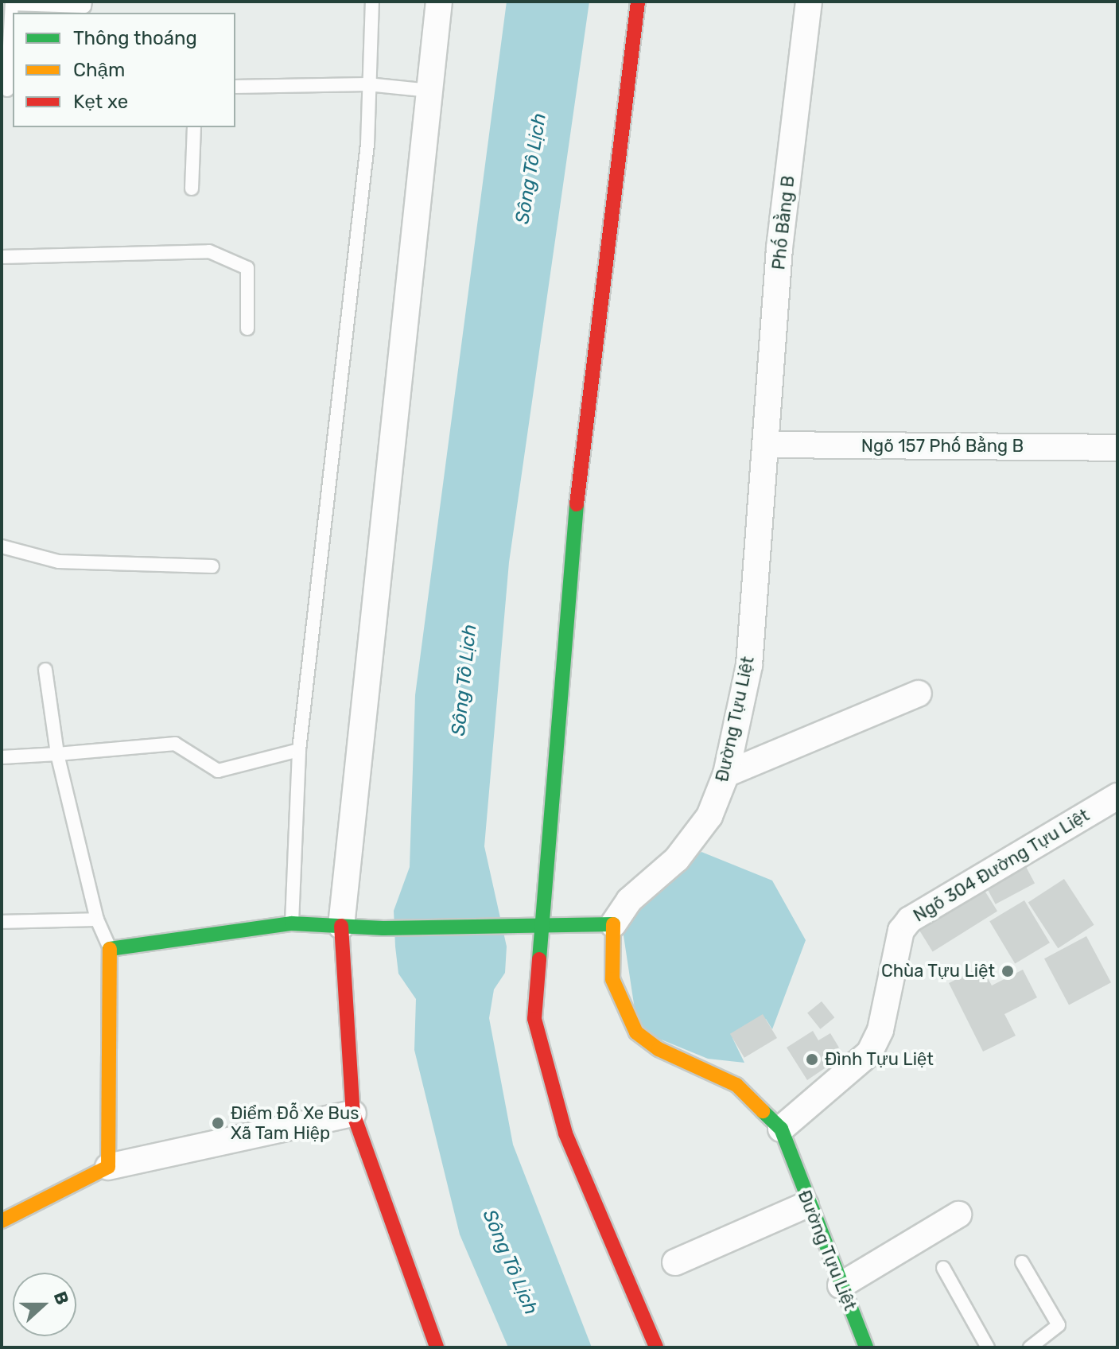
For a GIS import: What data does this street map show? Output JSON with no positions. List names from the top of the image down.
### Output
{
  "streets": {
    "street": [
      "Phố Bằng B",
      "Ngõ 157 Phố Bằng B",
      "Đường Tựu Liệt",
      "Ngõ 304 Đường Tựu Liệt"
    ]
  },
  "crossings": [
    ["Phố Bằng B", "Ngõ 157 Phố Bằng B"],
    ["Phố Bằng B", "Đường Tựu Liệt"],
    ["Ngõ 157 Phố Bằng B", "Đường Tựu Liệt"],
    ["Đường Tựu Liệt", "Ngõ 304 Đường Tựu Liệt"]
  ],
  "water": ["Sông Tô Lịch"],
  "places": ["Chùa Tựu Liệt", "Đình Tựu Liệt", "Điểm Đỗ Xe Bus Xã Tam Hiệp"],
  "legend": ["Thông thoáng", "Chậm", "Kẹt xe"],
  "north": "right"
}
